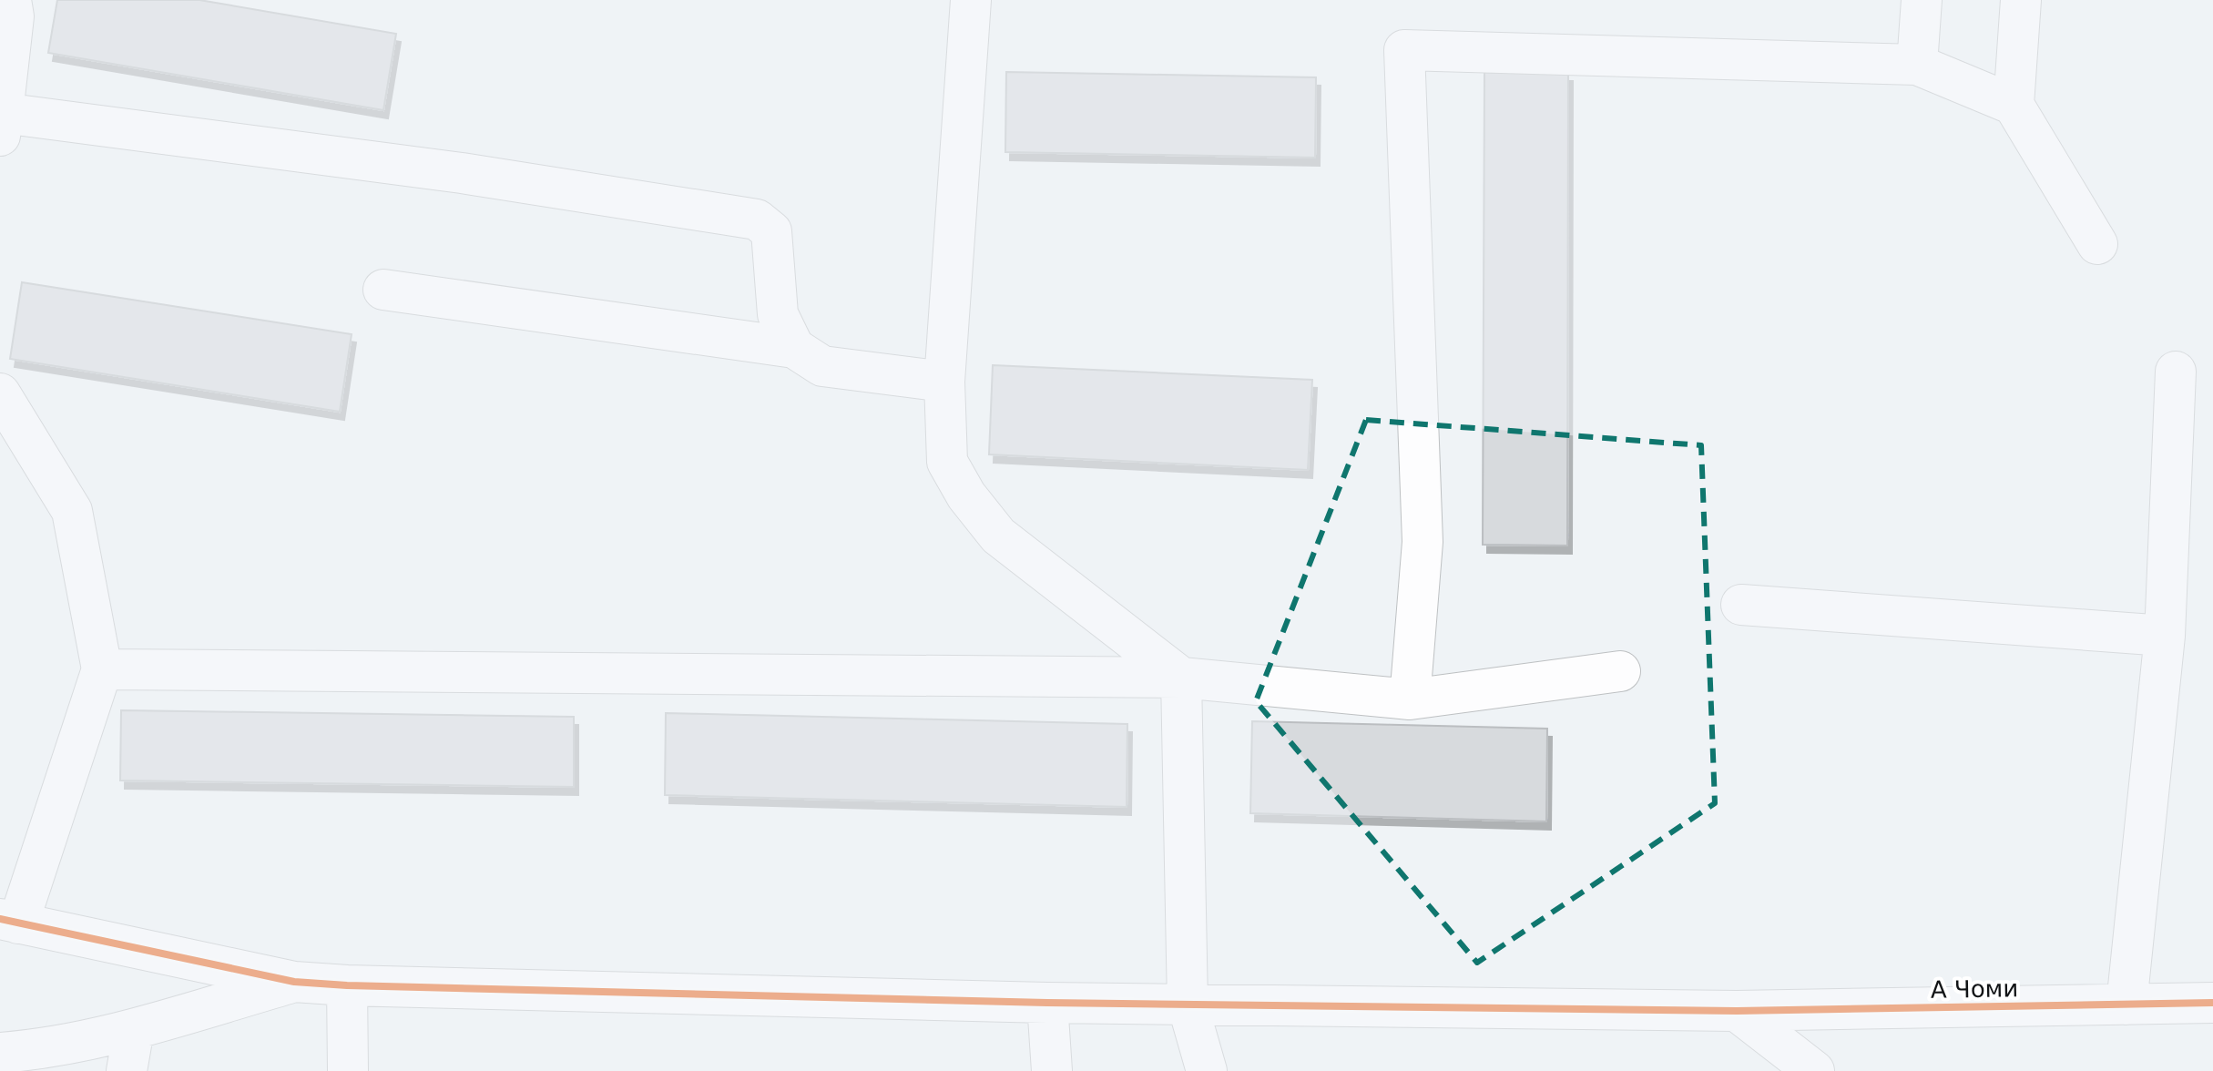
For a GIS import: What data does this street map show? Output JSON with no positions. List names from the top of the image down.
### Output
{
  "streets": {
    "street": ["А Чоми"]
  }
}
